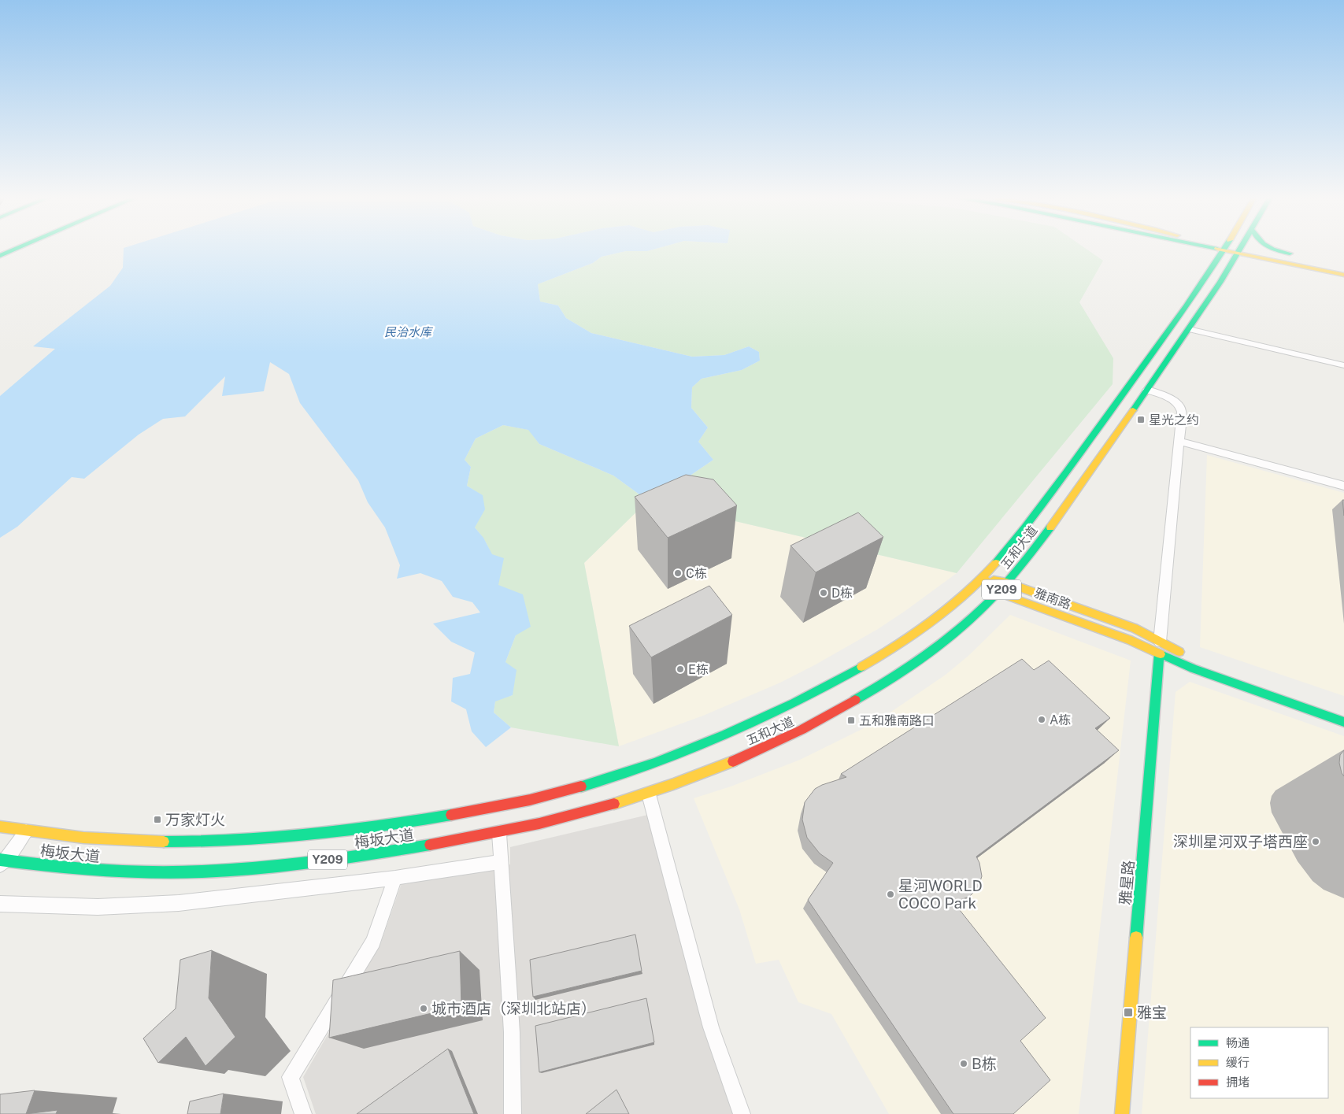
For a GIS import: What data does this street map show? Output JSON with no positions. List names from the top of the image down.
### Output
{
  "streets": {
    "main road": [
      "五和大道",
      "Y209",
      "雅南路",
      "梅坂大道",
      "雅星路"
    ]
  },
  "crossings": [
    ["五和大道", "雅南路"],
    ["五和大道", "梅坂大道"],
    ["雅南路", "雅星路"]
  ],
  "water": ["民治水库"],
  "places": {
    "transit": [
      "星光之约",
      "五和雅南路口",
      "万家灯火",
      "雅宝"
    ],
    "other": [
      "C栋",
      "D栋",
      "E栋",
      "A栋",
      "深圳星河双子塔西座",
      "星河WORLD COCO Park",
      "城市酒店（深圳北站店）",
      "B栋"
    ]
  },
  "legend": ["畅通", "缓行", "拥堵"]
}
